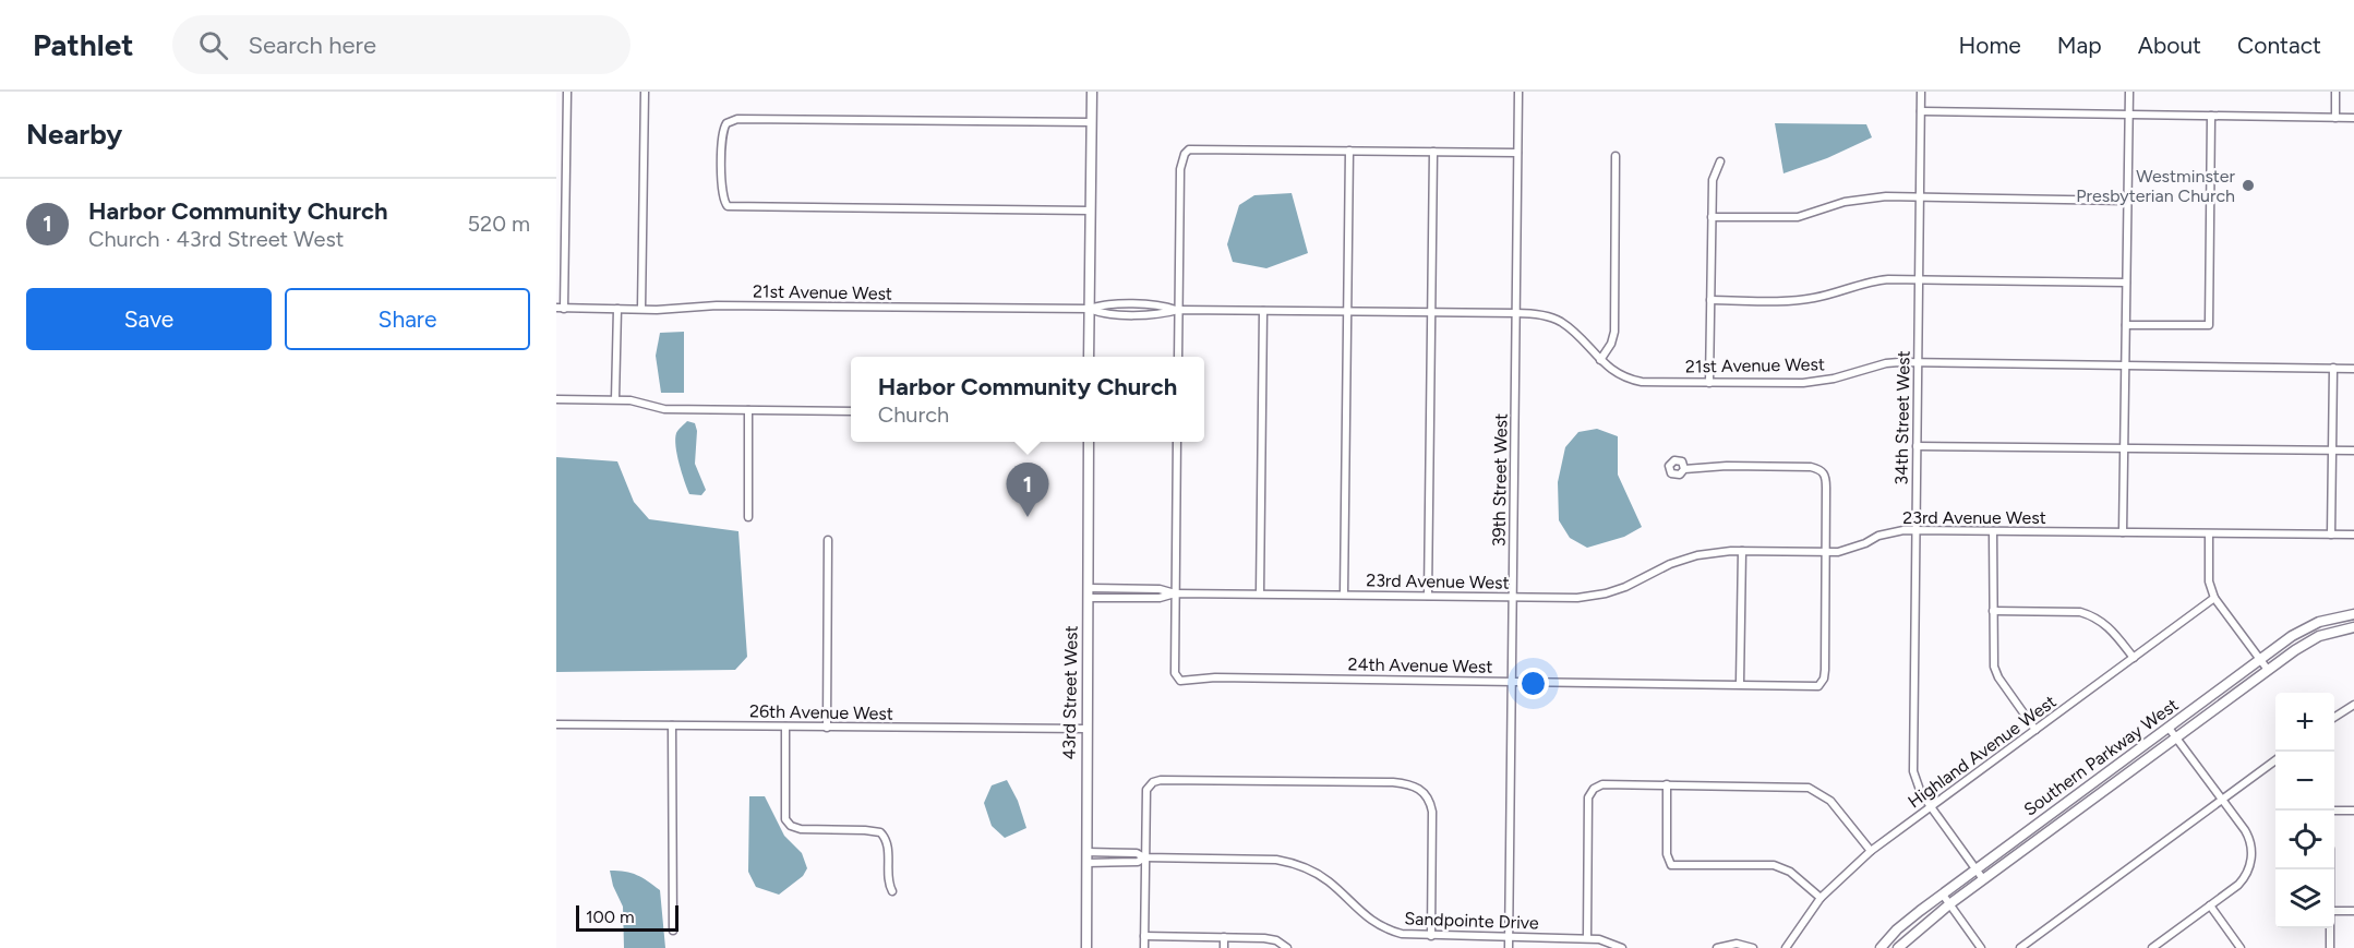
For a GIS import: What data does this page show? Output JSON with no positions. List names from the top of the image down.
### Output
{
  "streets": {
    "street": [
      "21st Avenue West",
      "34th Street West",
      "39th Street West",
      "23rd Avenue West",
      "24th Avenue West",
      "43rd Street West",
      "26th Avenue West",
      "Highland Avenue West",
      "Southern Parkway West",
      "Sandpointe Drive"
    ]
  },
  "crossings": [
    ["21st Avenue West", "34th Street West"],
    ["21st Avenue West", "39th Street West"],
    ["34th Street West", "23rd Avenue West"],
    ["34th Street West", "Highland Avenue West"],
    ["34th Street West", "Southern Parkway West"],
    ["39th Street West", "23rd Avenue West"],
    ["39th Street West", "24th Avenue West"],
    ["39th Street West", "Sandpointe Drive"],
    ["23rd Avenue West", "24th Avenue West"],
    ["23rd Avenue West", "43rd Street West"],
    ["43rd Street West", "26th Avenue West"],
    ["43rd Street West", "Sandpointe Drive"]
  ],
  "places": ["Westminster Presbyterian Church"],
  "scale_bar": "100 m",
  "page": {
    "header": "Pathlet",
    "search": "Search here",
    "nav": [
      "Home",
      "Map",
      "About",
      "Contact"
    ],
    "heading": "Nearby",
    "list": [
      {
        "mark": "1",
        "name": "Harbor Community Church",
        "note": "Church · 43rd Street West",
        "value": "520 m"
      }
    ],
    "buttons": ["Save", "Share"],
    "popup": ["Harbor Community Church", "Church"],
    "pins": "1",
    "map_buttons": ["+", "−"],
    "scale": "100 m"
  }
}
